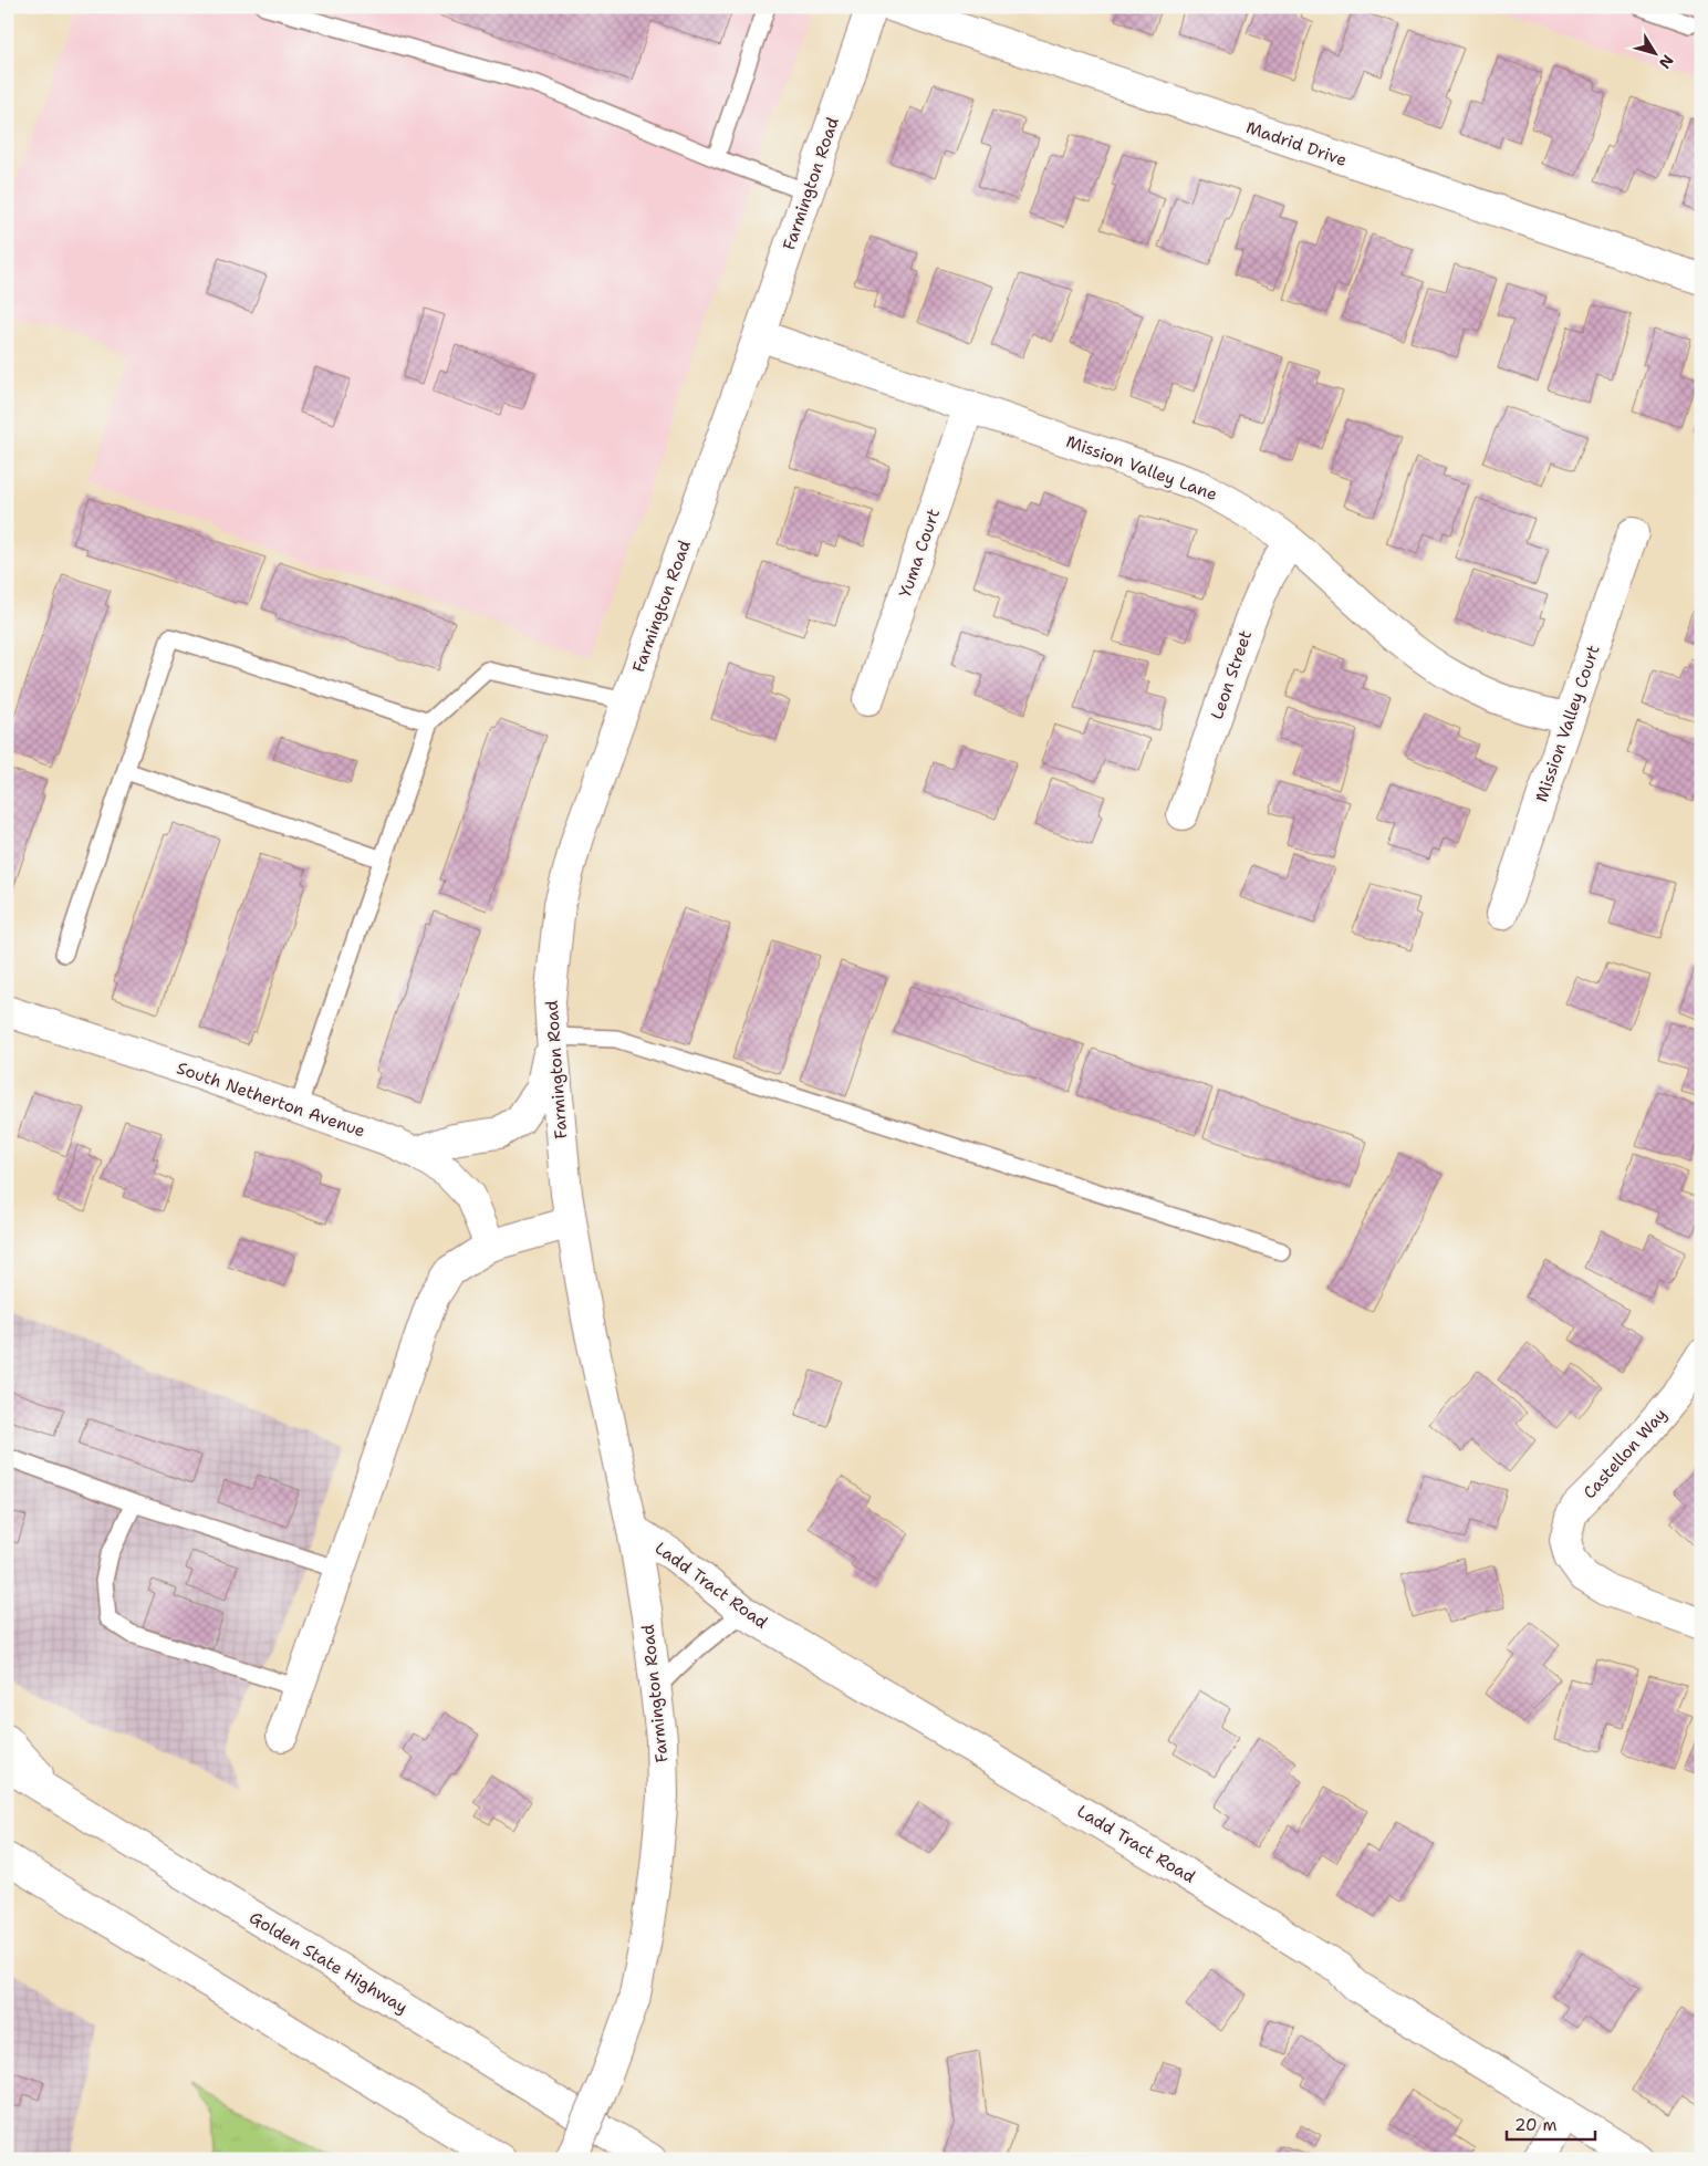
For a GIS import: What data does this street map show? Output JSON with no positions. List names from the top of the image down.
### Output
{
  "streets": {
    "main road": [
      "Madrid Drive",
      "Farmington Road",
      "Mission Valley Lane",
      "Yuma Court",
      "Leon Street",
      "Mission Valley Court",
      "South Netherton Avenue",
      "Castellon Way",
      "Ladd Tract Road",
      "Golden State Highway"
    ]
  },
  "crossings": [
    ["Farmington Road", "Mission Valley Lane"],
    ["Farmington Road", "Ladd Tract Road"],
    ["Mission Valley Lane", "Yuma Court"],
    ["Mission Valley Lane", "Leon Street"],
    ["Mission Valley Lane", "Mission Valley Court"]
  ],
  "scale_bar": "20 m",
  "north": "bottom right"
}
